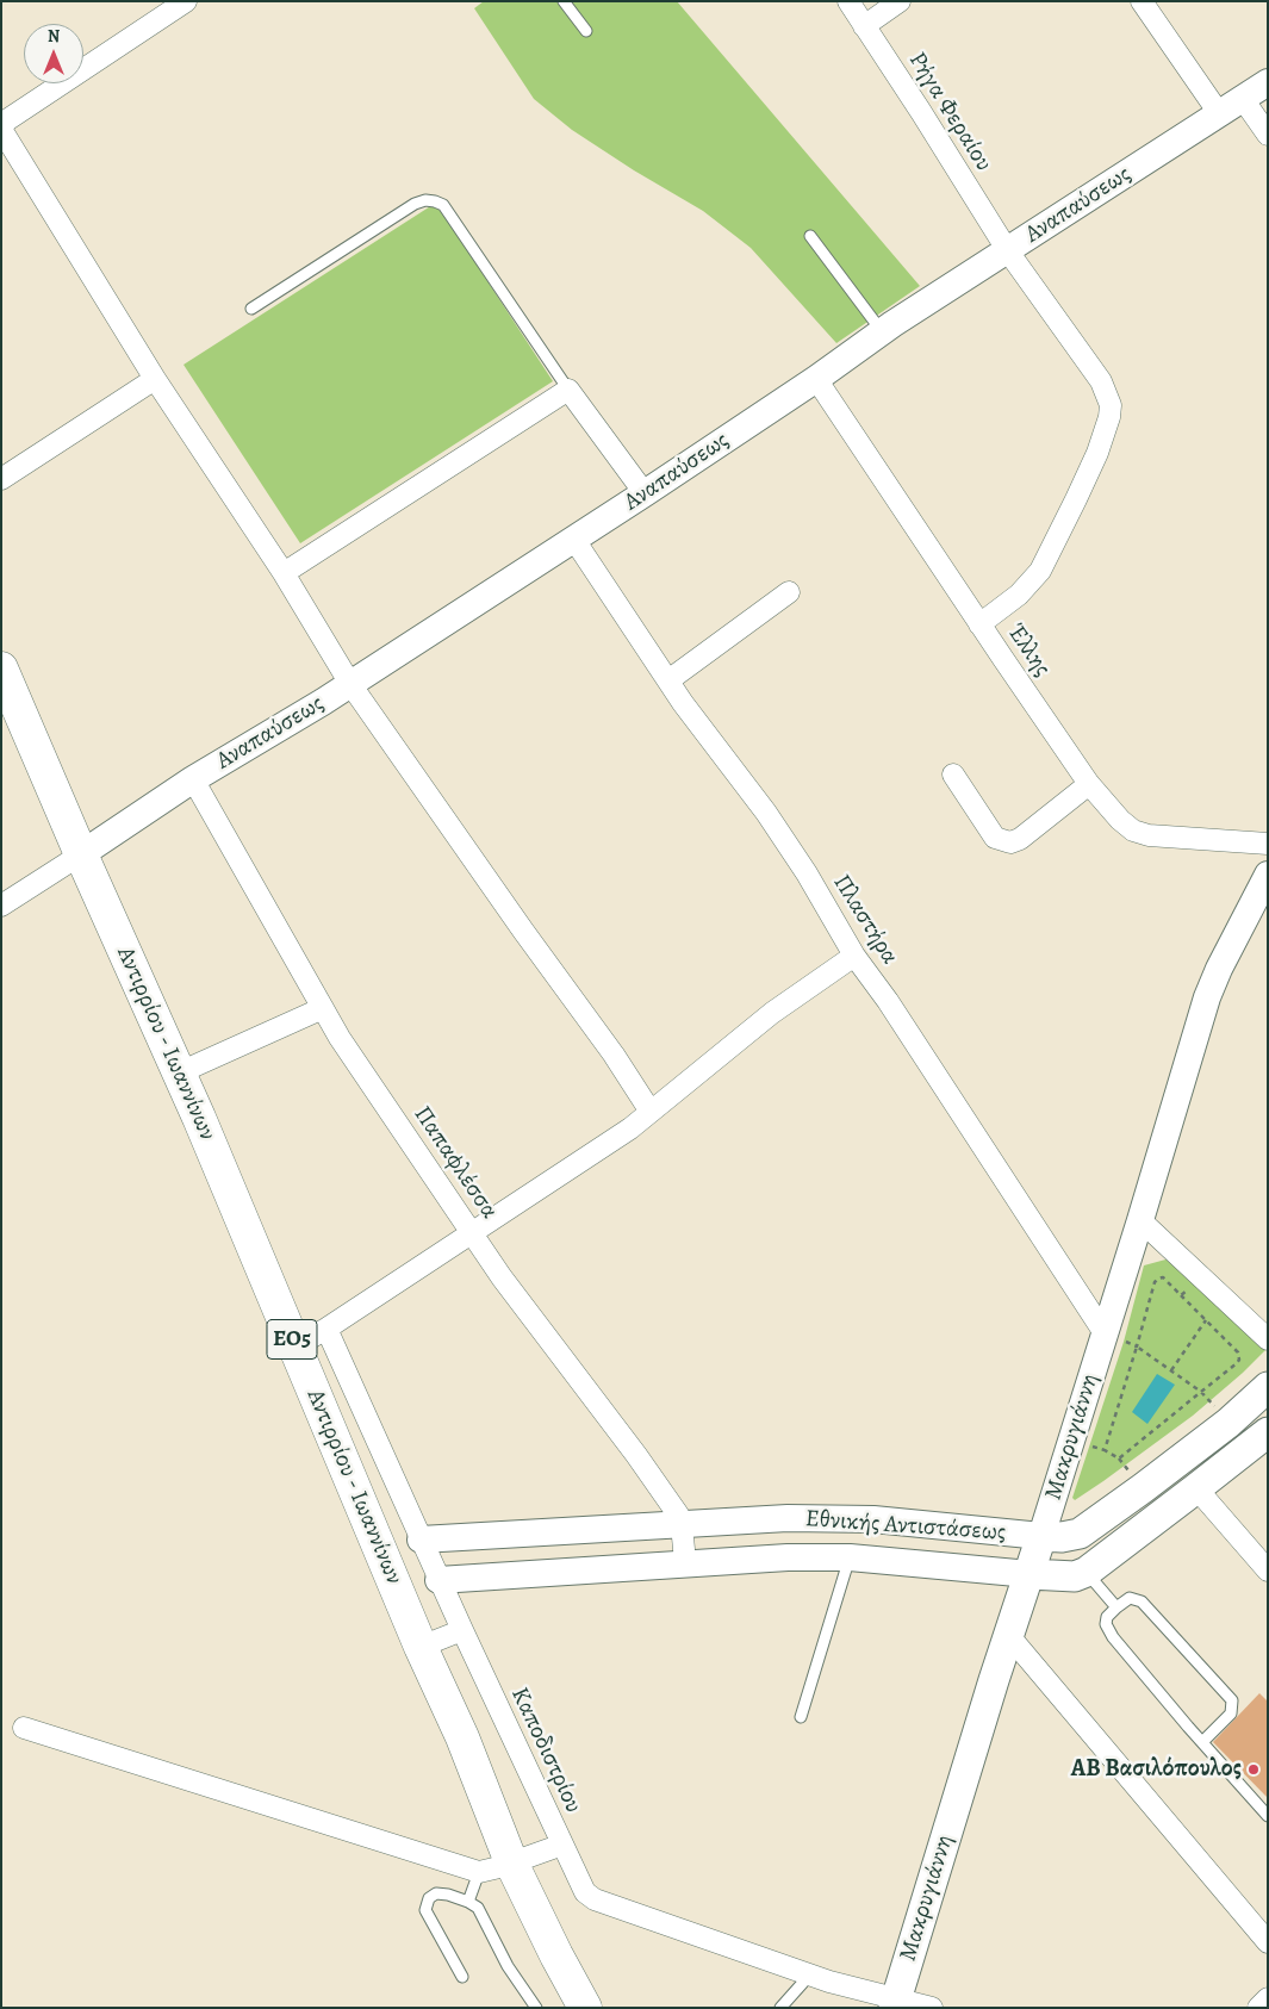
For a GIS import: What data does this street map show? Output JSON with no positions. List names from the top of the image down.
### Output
{
  "streets": {
    "main road": [
      "Αντιρρίου - Ιωαννίνων",
      "ΕΟ5",
      "Μακρυγιάννη",
      "Εθνικής Αντιστάσεως"
    ],
    "street": [
      "Ρήγα Φεραίου",
      "Αναπαύσεως",
      "Έλλης",
      "Πλαστήρα",
      "Παπαφλέσσα",
      "Καποδιστρίου"
    ]
  },
  "crossings": [
    ["Ρήγα Φεραίου", "Αναπαύσεως"],
    ["Ρήγα Φεραίου", "Έλλης"],
    ["Αναπαύσεως", "Έλλης"],
    ["Αναπαύσεως", "Πλαστήρα"],
    ["Αναπαύσεως", "Αντιρρίου - Ιωαννίνων"],
    ["Αναπαύσεως", "Παπαφλέσσα"],
    ["Πλαστήρα", "Μακρυγιάννη"],
    ["Παπαφλέσσα", "Εθνικής Αντιστάσεως"],
    ["Μακρυγιάννη", "Εθνικής Αντιστάσεως"],
    ["Μακρυγιάννη", "Καποδιστρίου"],
    ["Εθνικής Αντιστάσεως", "Καποδιστρίου"]
  ],
  "places": ["ΑΒ Βασιλόπουλος"],
  "north": "top"
}
